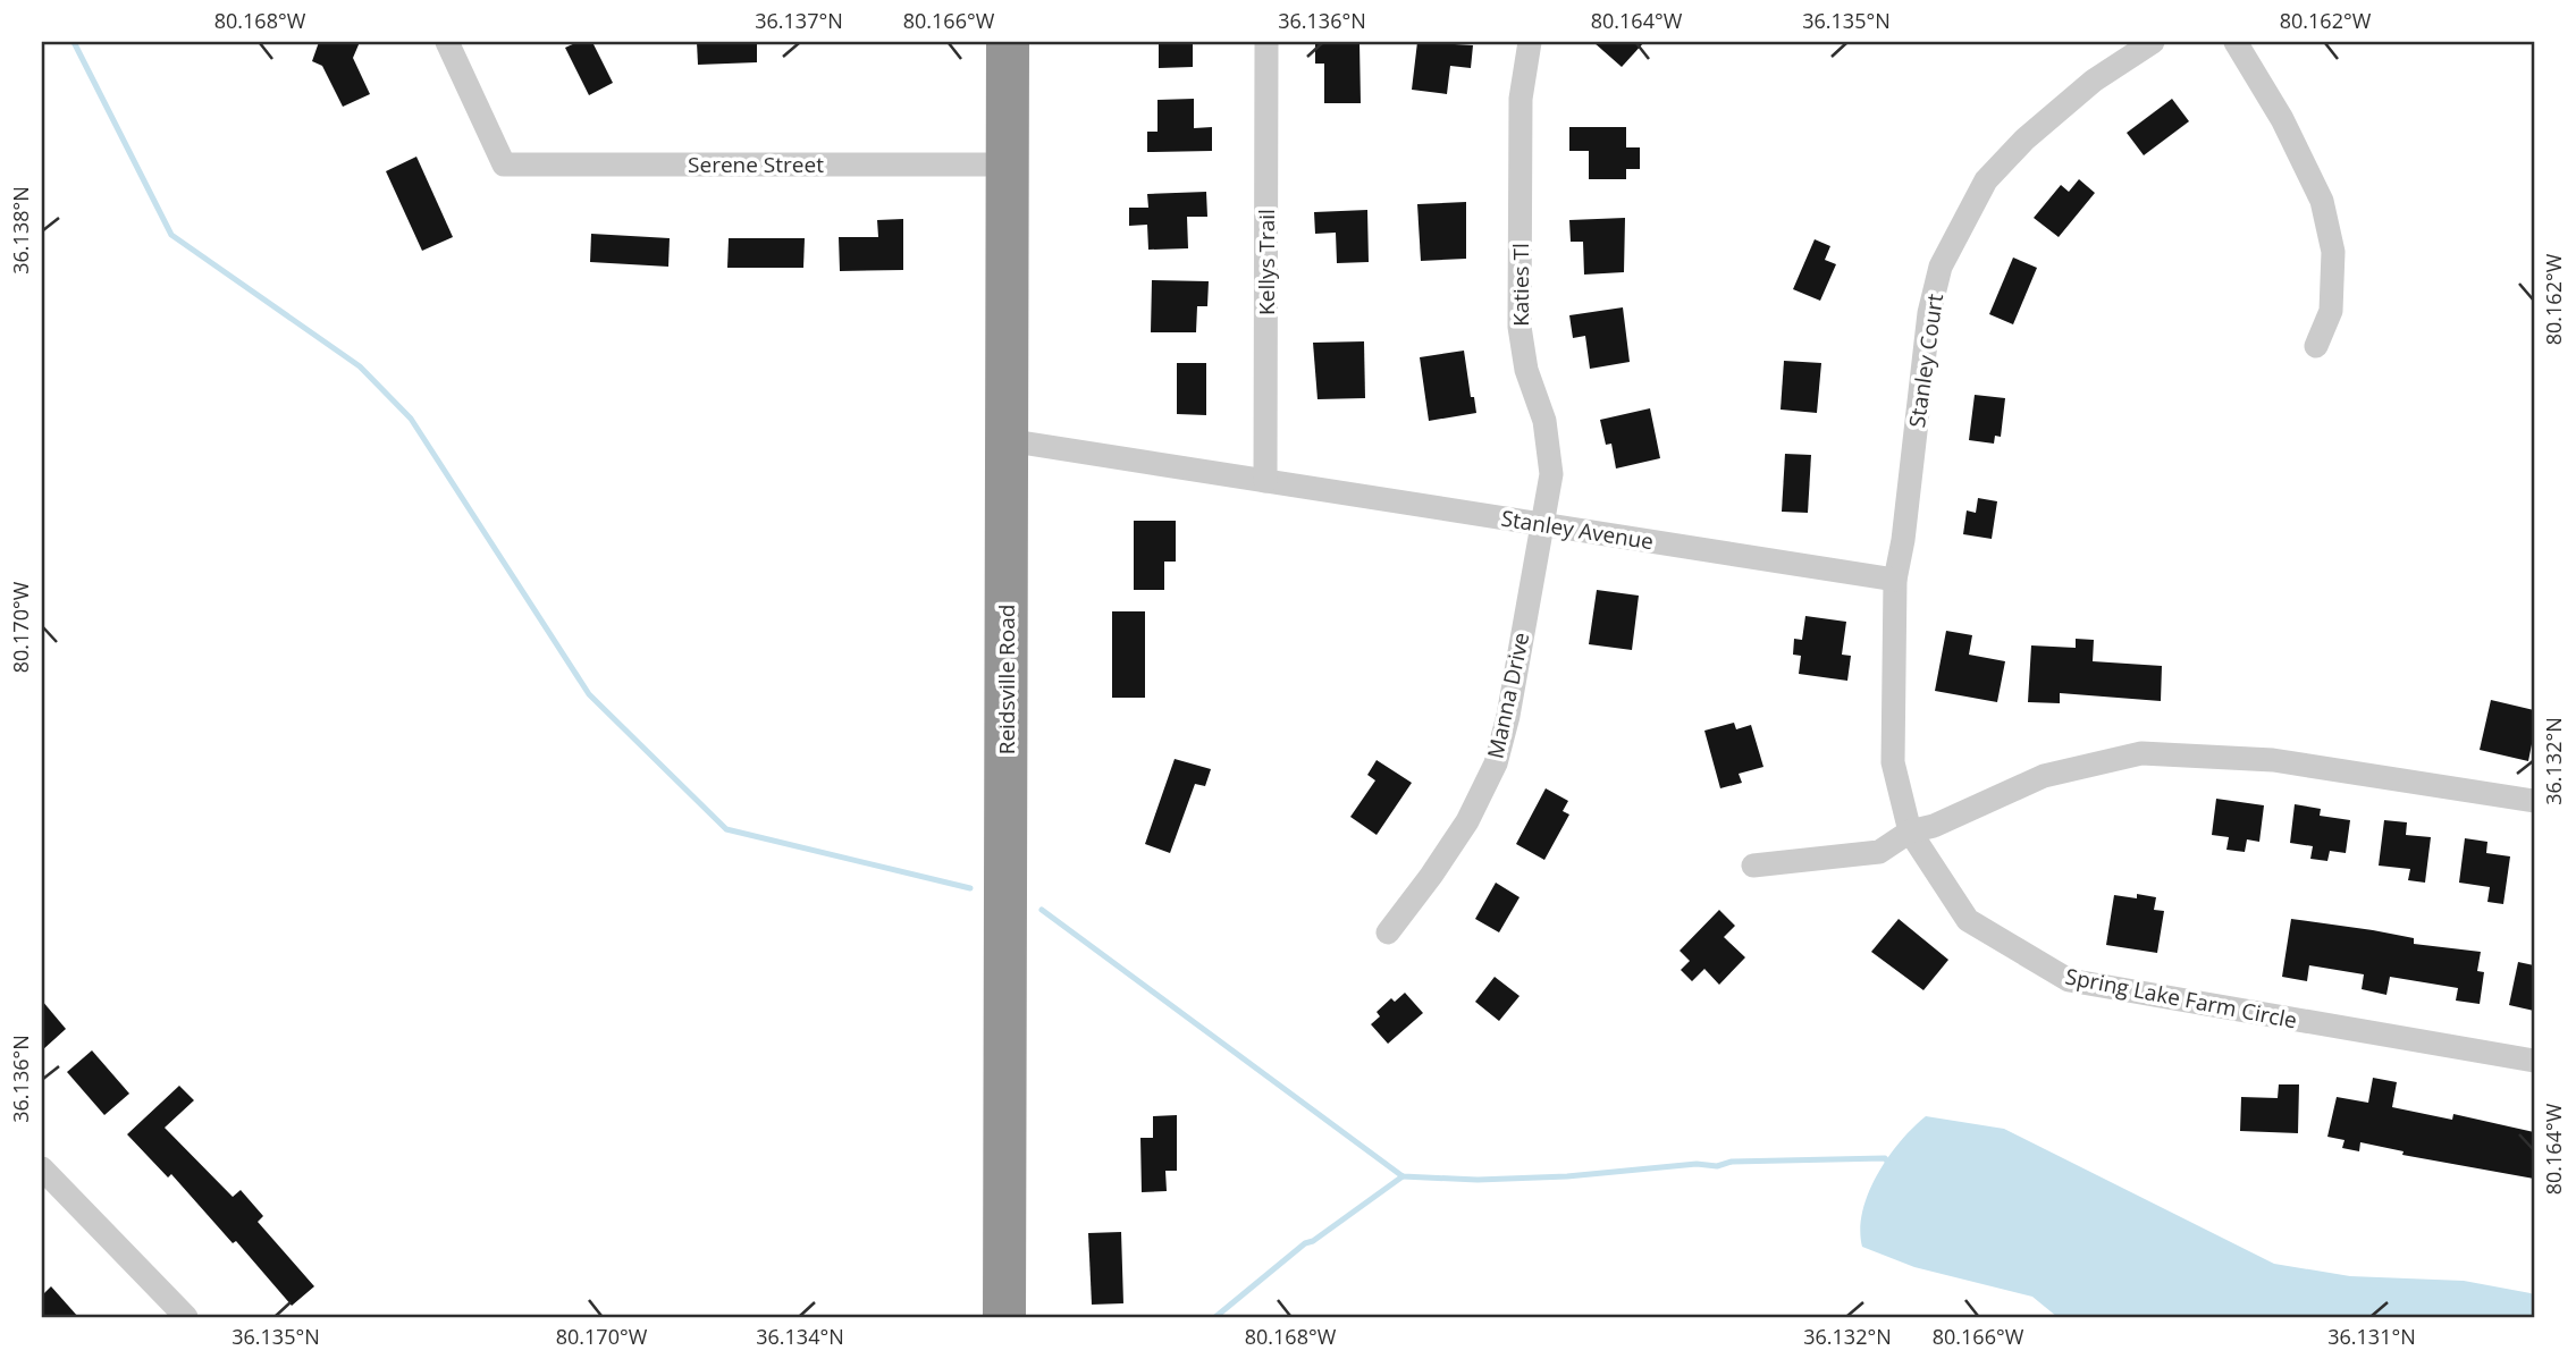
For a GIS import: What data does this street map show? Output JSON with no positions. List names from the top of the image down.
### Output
{
  "streets": {
    "highway": ["Reidsville Road"],
    "street": [
      "Serene Street",
      "Kellys Trail",
      "Katies Tl",
      "Stanley Court",
      "Stanley Avenue",
      "Manna Drive",
      "Spring Lake Farm Circle"
    ]
  },
  "crossings": [
    ["Serene Street", "Reidsville Road"],
    ["Kellys Trail", "Stanley Avenue"],
    ["Katies Tl", "Stanley Avenue"],
    ["Katies Tl", "Manna Drive"],
    ["Stanley Court", "Stanley Avenue"],
    ["Stanley Avenue", "Reidsville Road"],
    ["Stanley Avenue", "Manna Drive"]
  ],
  "coordinates": [
    "80.168°W",
    "36.137°N",
    "80.166°W",
    "36.136°N",
    "80.164°W",
    "36.135°N",
    "80.162°W",
    "36.138°N",
    "80.170°W",
    "36.132°N",
    "36.134°N",
    "36.131°N"
  ]
}
